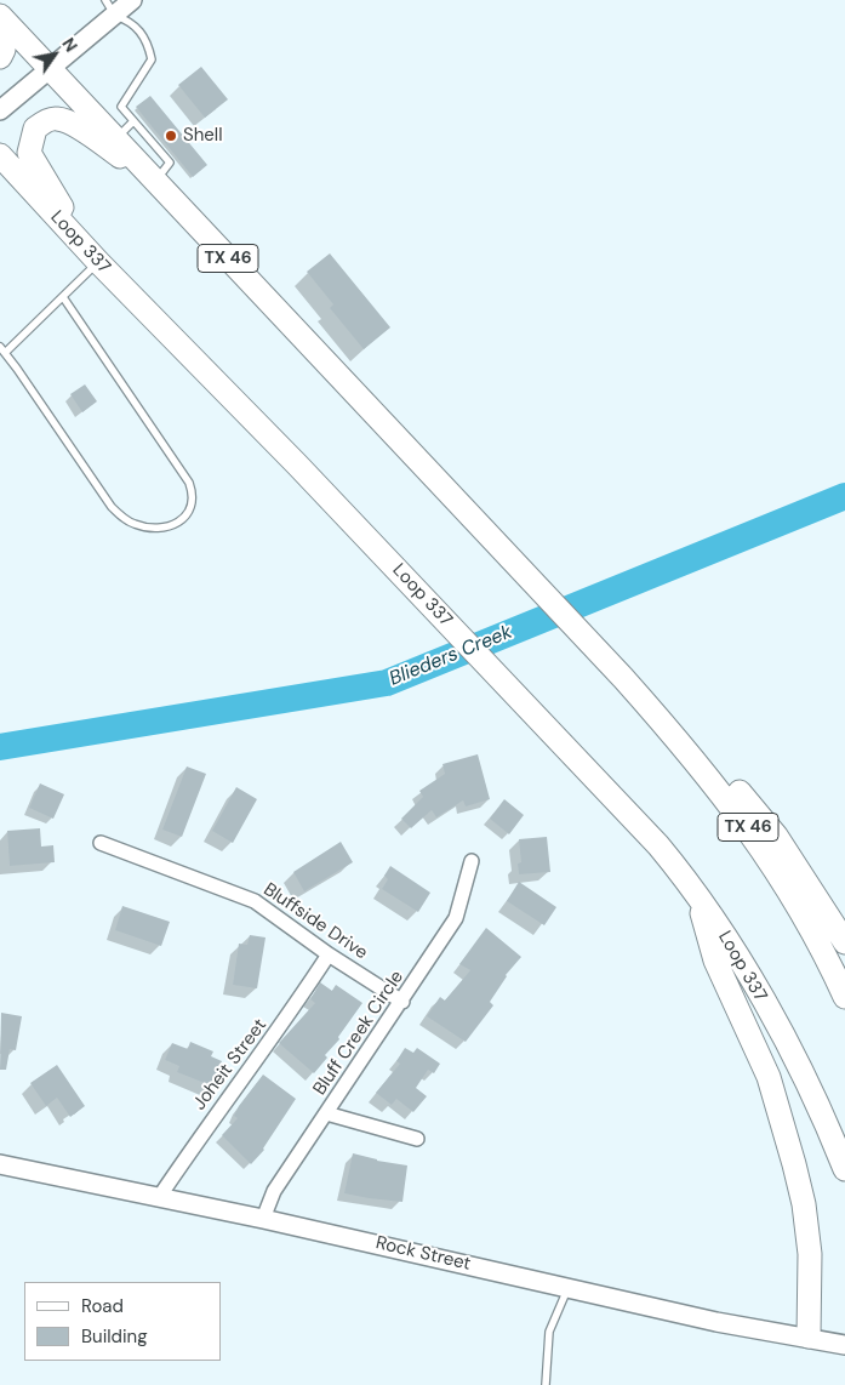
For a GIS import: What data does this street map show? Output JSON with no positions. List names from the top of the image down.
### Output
{
  "streets": {
    "main road": ["Loop 337", "TX 46"],
    "street": [
      "Bluffside Drive",
      "Bluff Creek Circle",
      "Joheit Street",
      "Rock Street"
    ]
  },
  "crossings": [
    ["Bluffside Drive", "Bluff Creek Circle"],
    ["Bluffside Drive", "Joheit Street"],
    ["Bluff Creek Circle", "Rock Street"],
    ["Joheit Street", "Rock Street"]
  ],
  "water": ["Blieders Creek"],
  "places": ["Shell"],
  "legend": ["Road", "Building"],
  "north": "top right"
}
